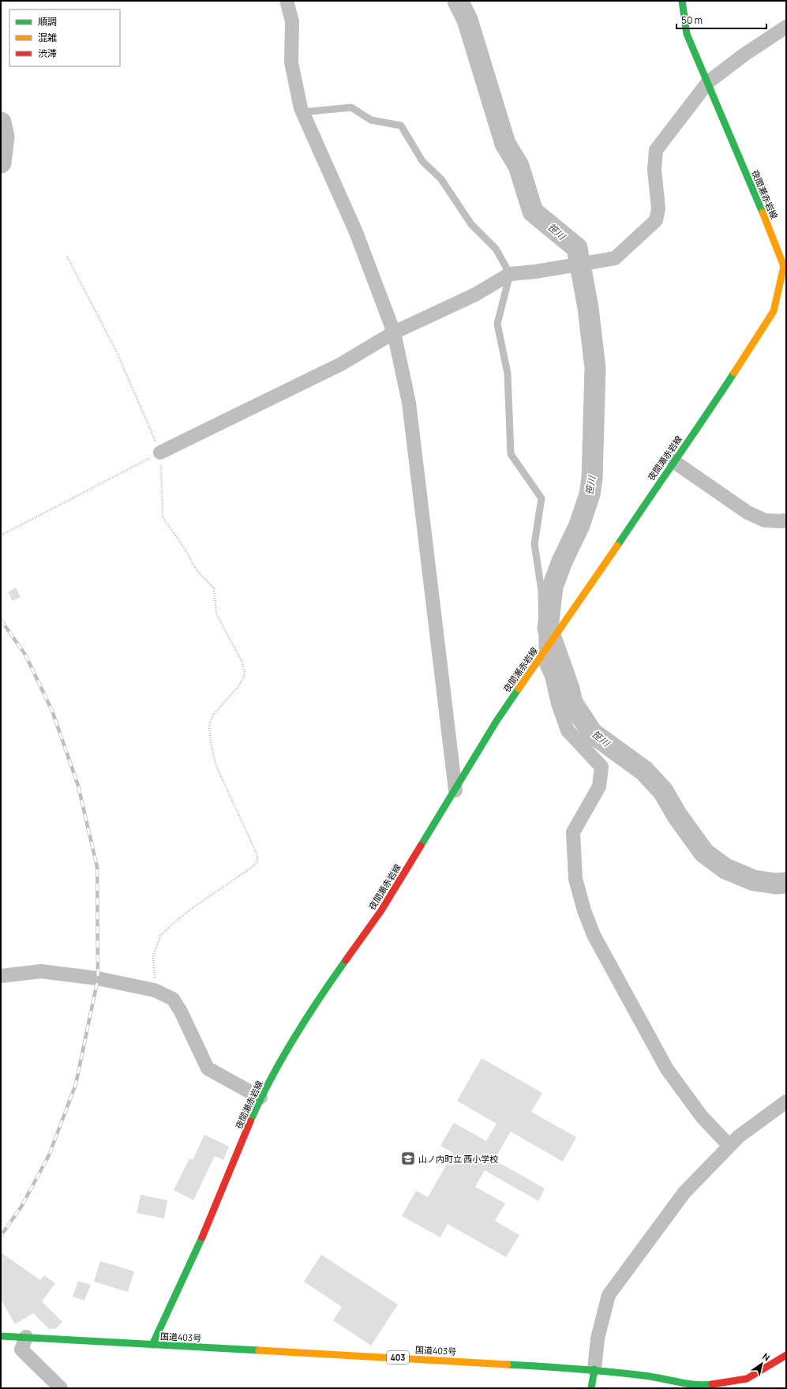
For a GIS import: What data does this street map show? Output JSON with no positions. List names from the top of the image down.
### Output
{
  "streets": {
    "main road": ["夜間瀬赤岩線", "国道403号", "403"]
  },
  "crossings": [
    ["夜間瀬赤岩線", "国道403号"]
  ],
  "water": ["笹川"],
  "places": {
    "school or university": ["山ノ内町立 西小学校"]
  },
  "legend": ["順調", "混雑", "渋滞"],
  "scale_bar": "50 m",
  "north": "top right"
}
